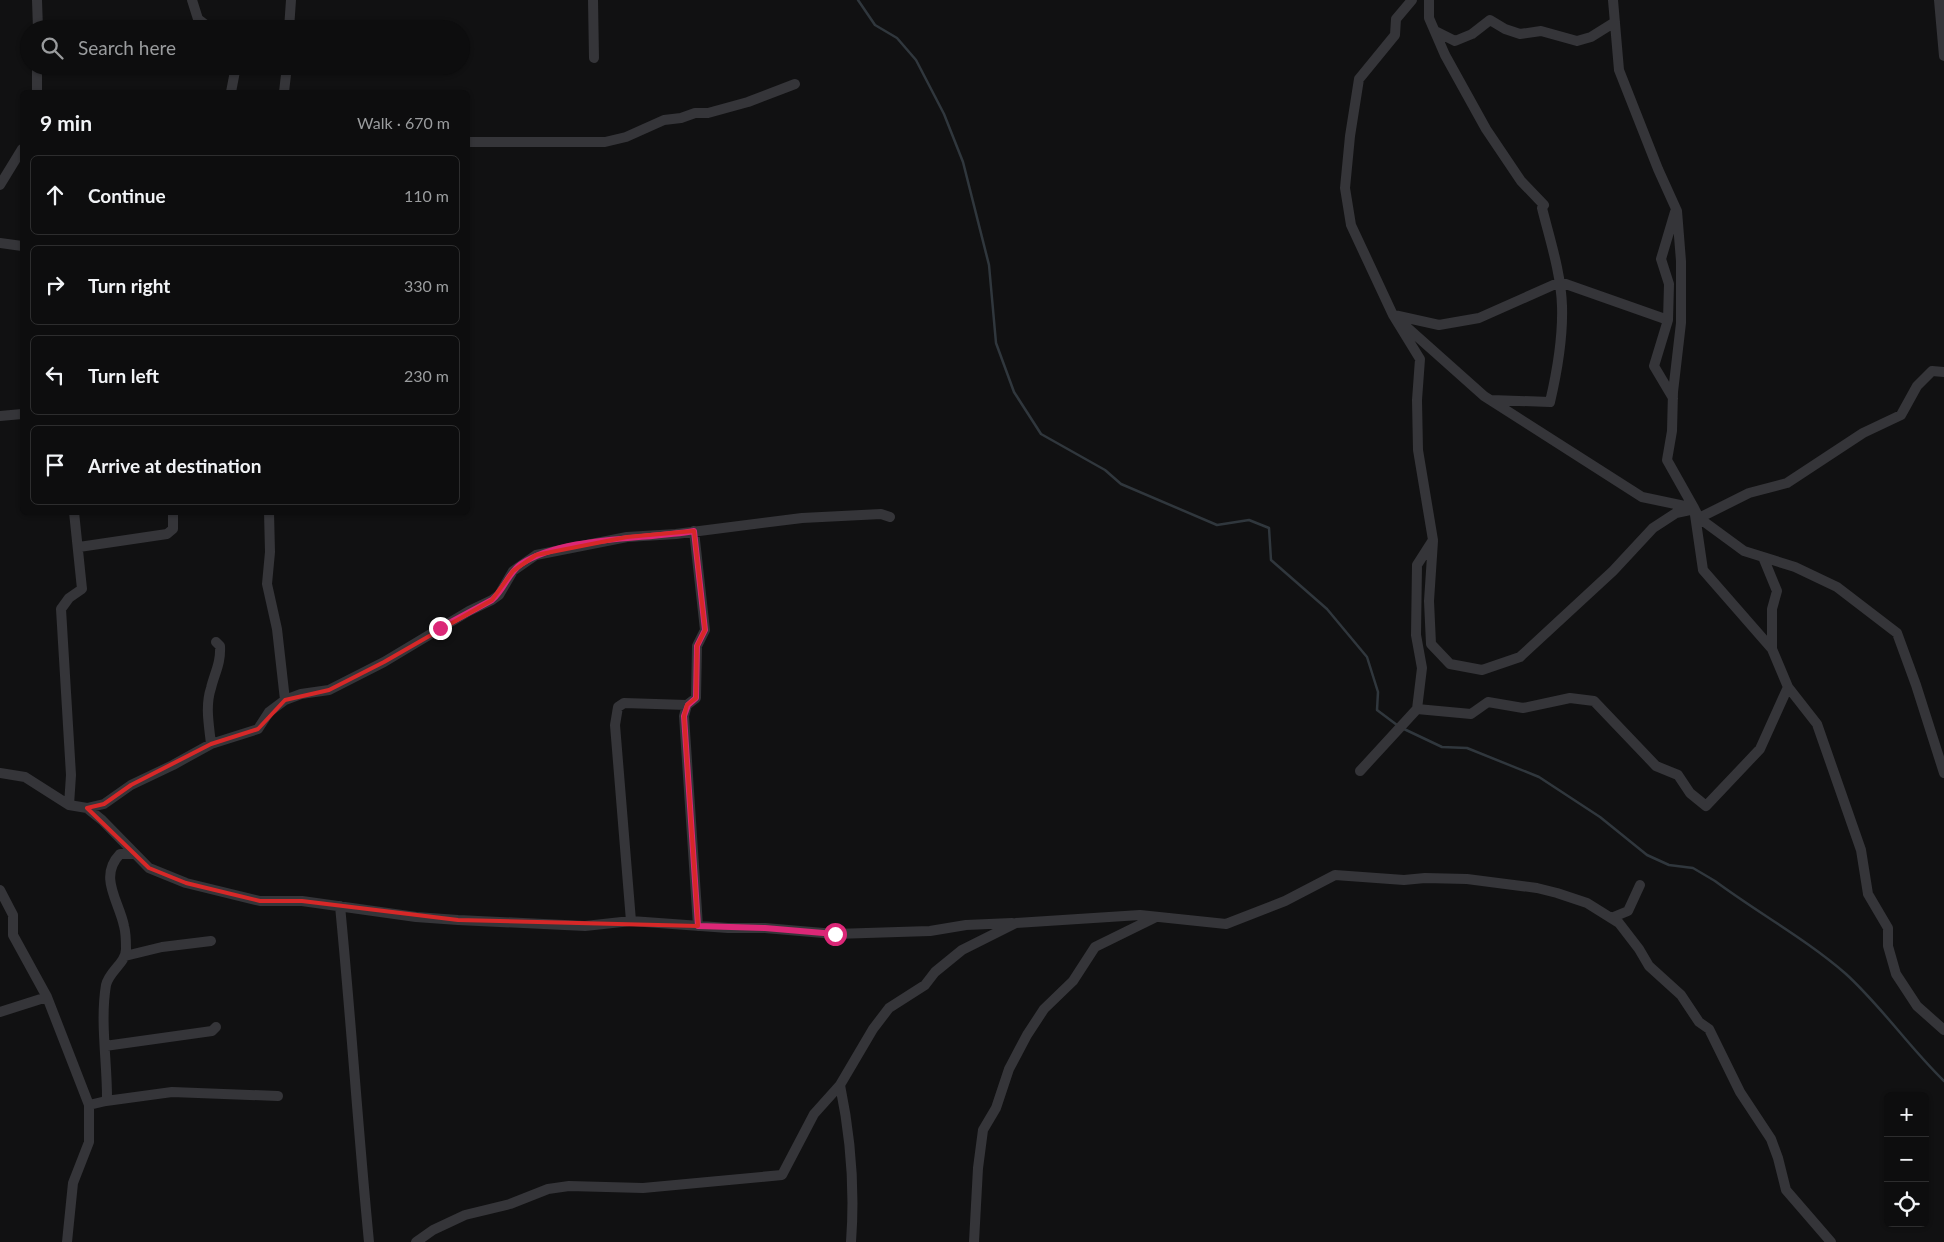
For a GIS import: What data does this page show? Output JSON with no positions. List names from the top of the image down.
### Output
{
  "page": {
    "search": "Search here",
    "heading": ["9 min", "Walk · 670 m"],
    "list": [
      ["Continue", "110 m"],
      ["Turn right", "330 m"],
      ["Turn left", "230 m"],
      "Arrive at destination"
    ],
    "map_buttons": ["+", "−"]
  }
}
